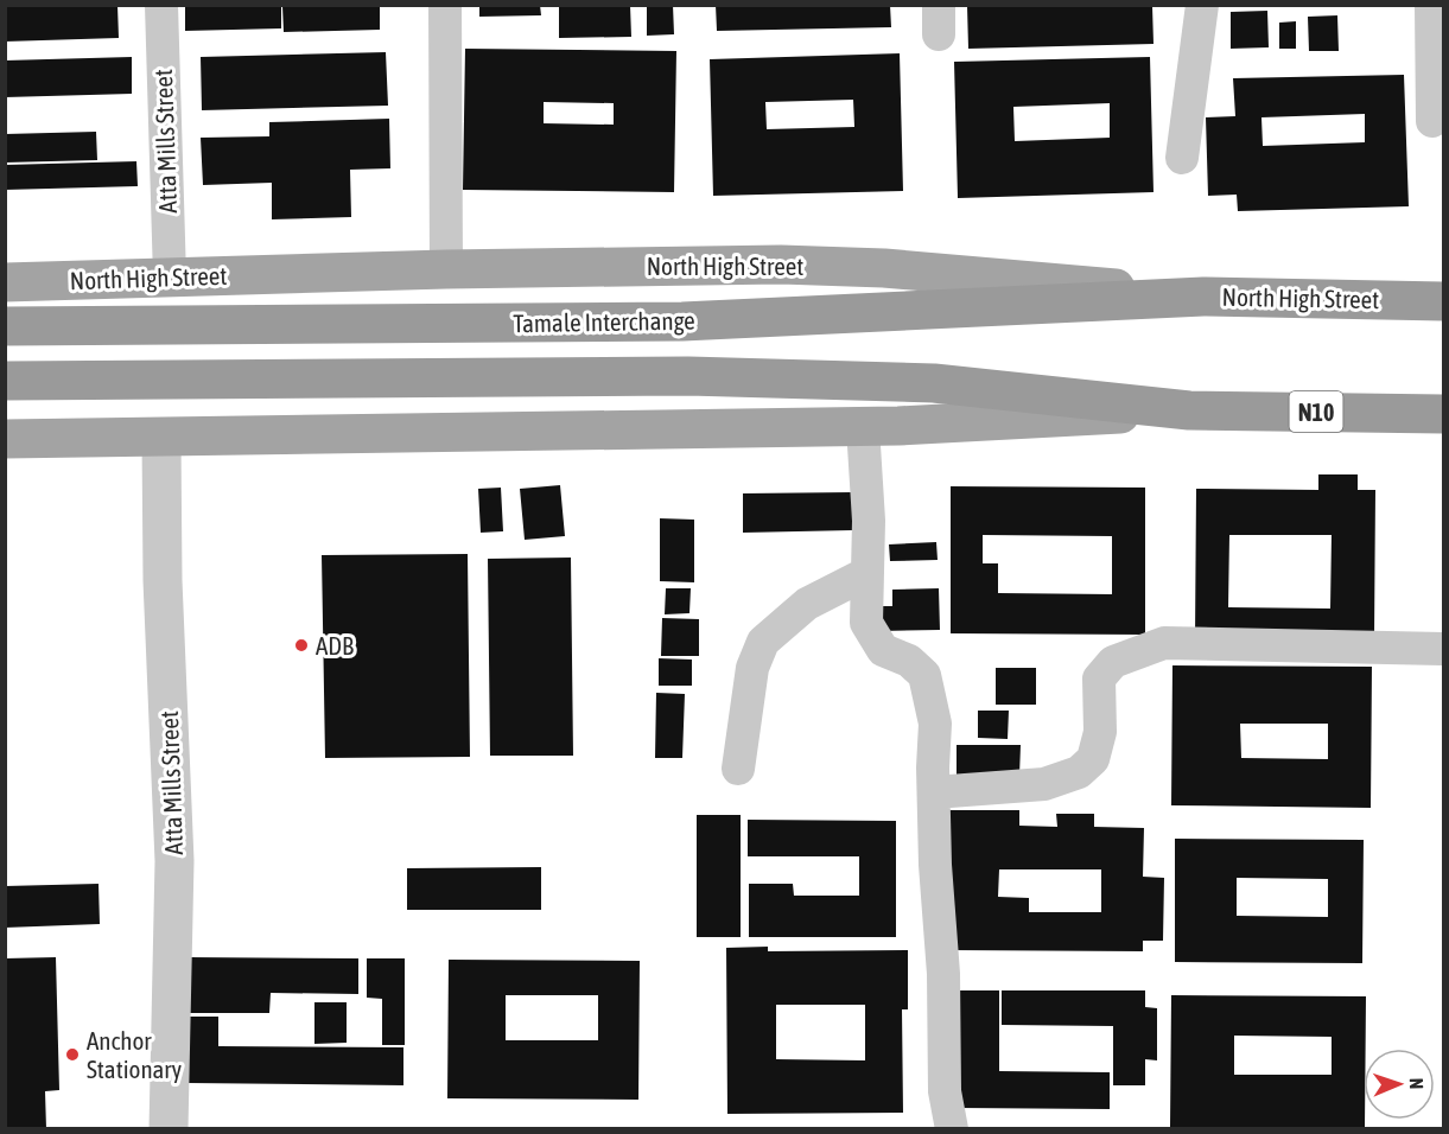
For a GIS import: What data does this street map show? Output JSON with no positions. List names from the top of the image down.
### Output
{
  "streets": {
    "highway": ["North High Street", "Tamale Interchange", "N10"],
    "street": ["Atta Mills Street"]
  },
  "crossings": [
    ["Atta Mills Street", "North High Street"],
    ["North High Street", "Tamale Interchange"]
  ],
  "places": ["ADB", "Anchor Stationary"],
  "north": "right"
}
